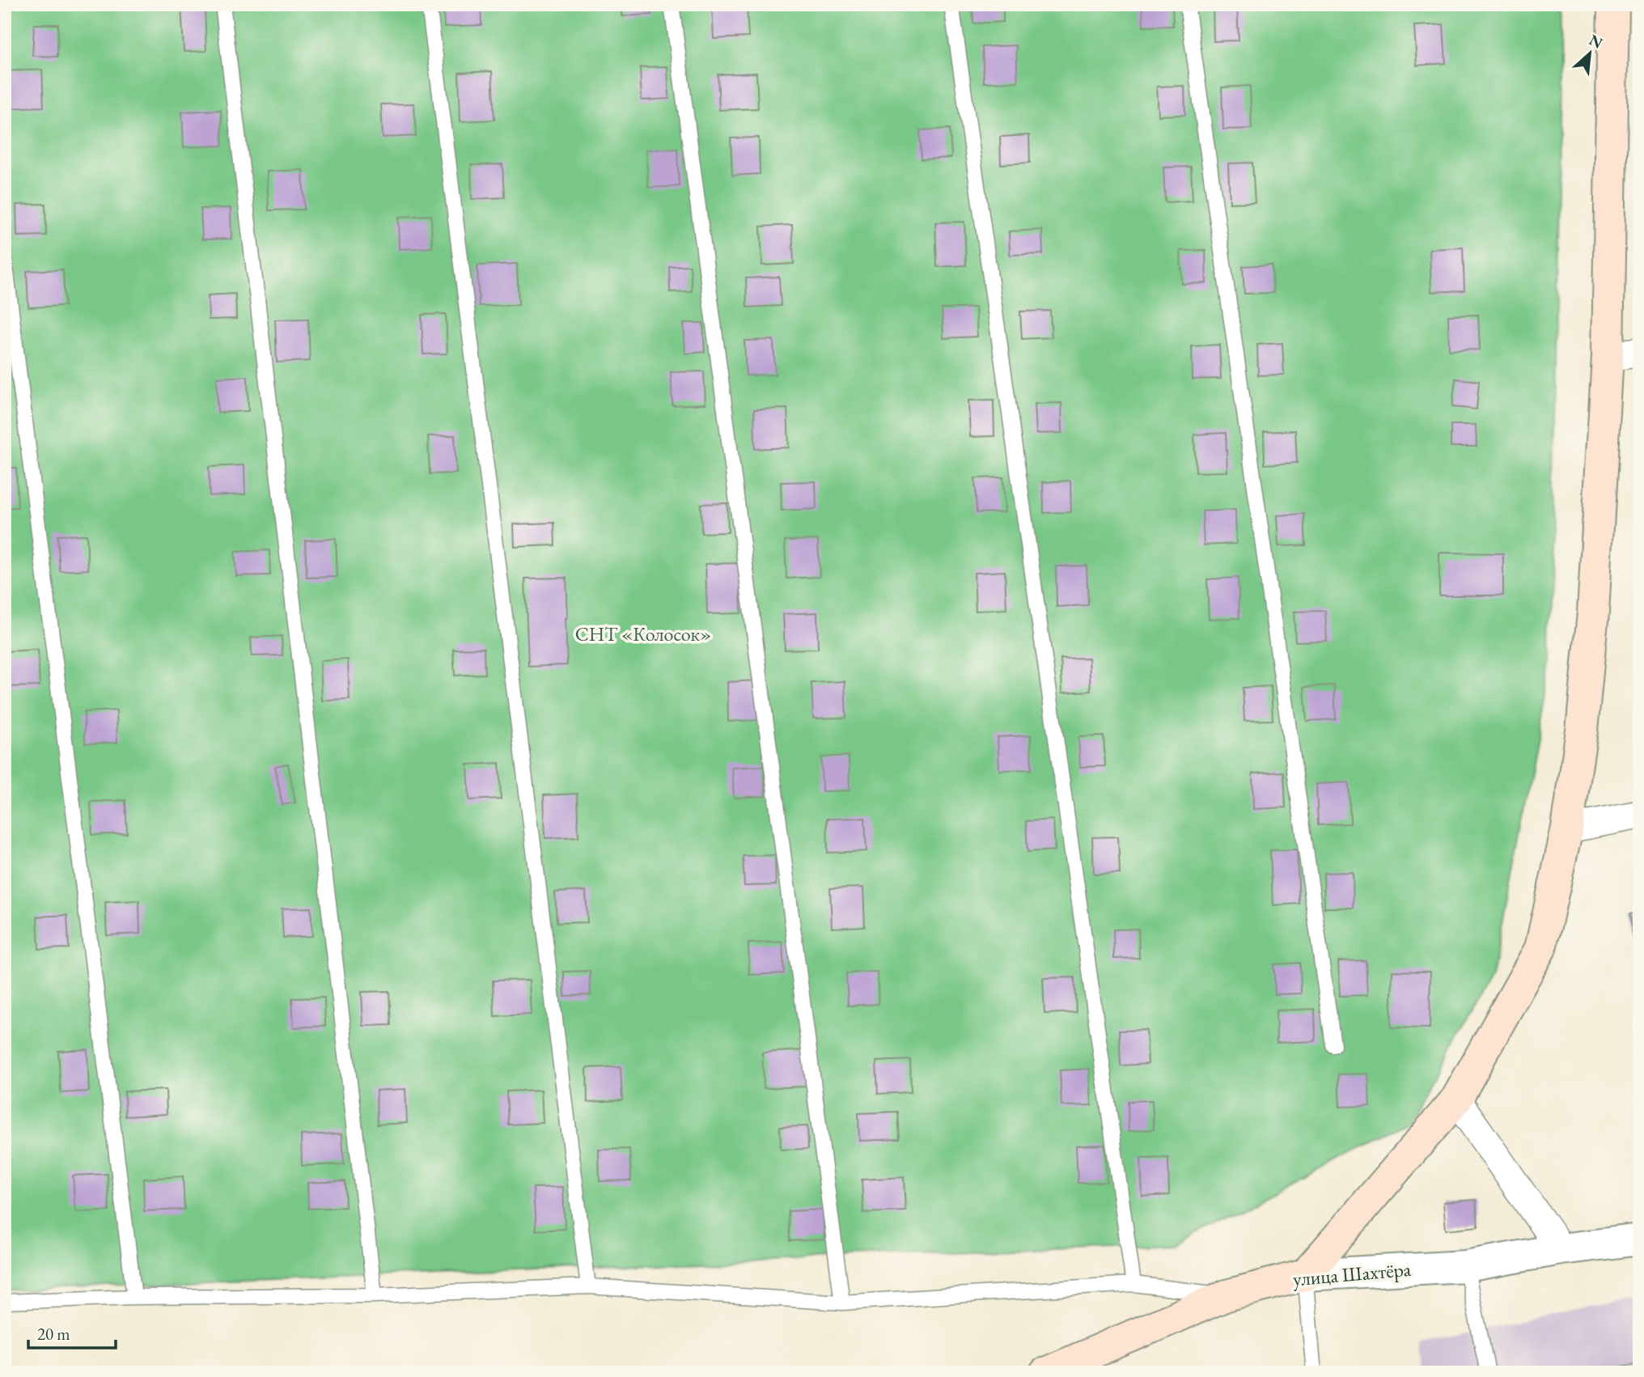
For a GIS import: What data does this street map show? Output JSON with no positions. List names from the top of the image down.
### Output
{
  "streets": {
    "main road": ["улица Шахтёра"]
  },
  "parks": ["СНТ «Колосок»"],
  "scale_bar": "20 m",
  "north": "top right"
}
